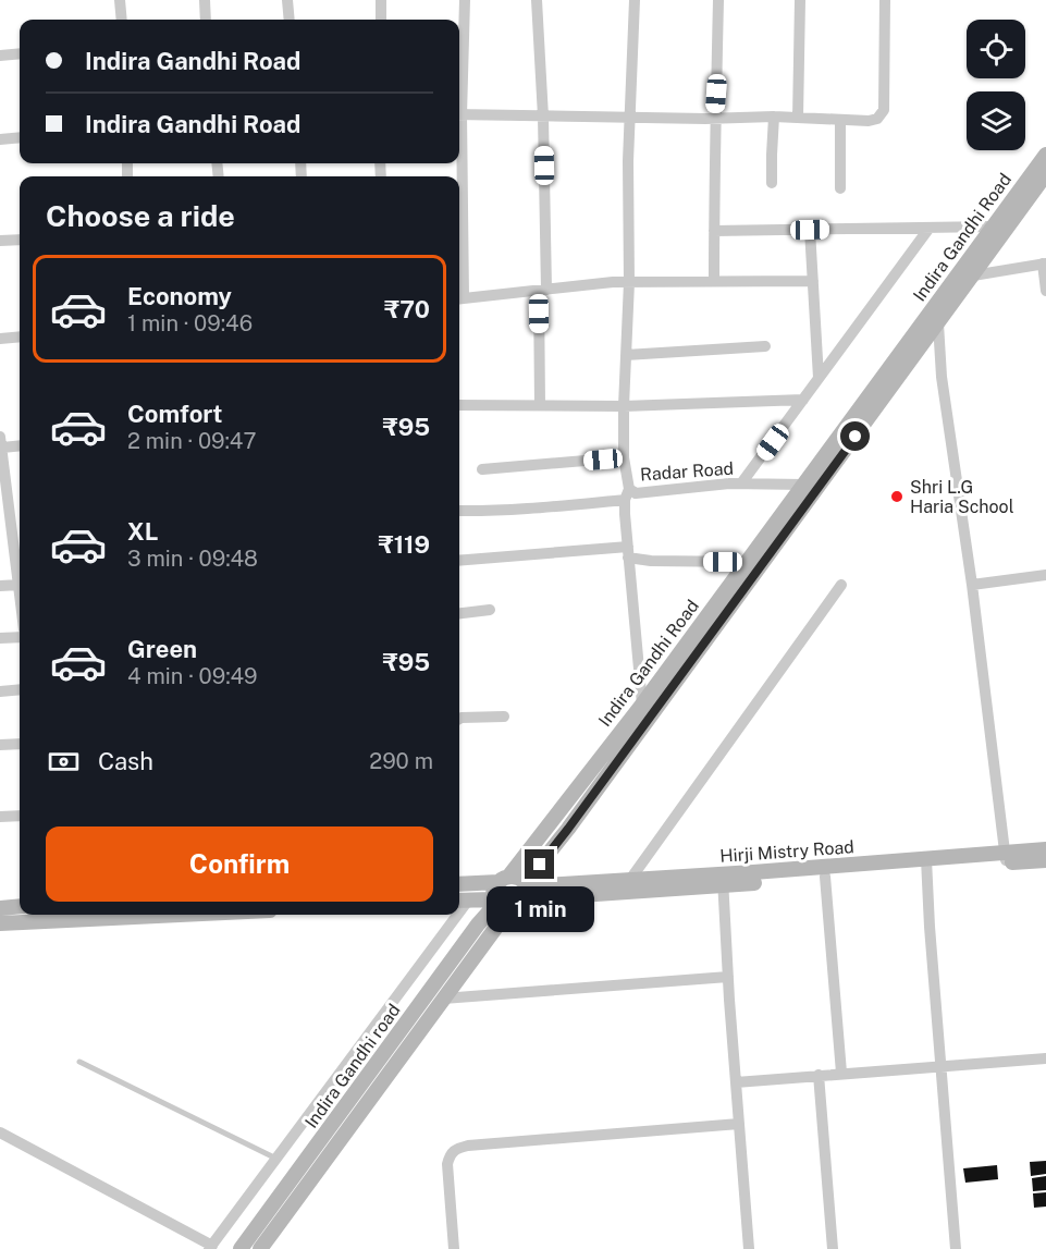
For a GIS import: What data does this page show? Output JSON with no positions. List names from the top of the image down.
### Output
{
  "streets": {
    "main road": ["Indira Gandhi Road", "Hirji Mistry Road", "Indira Gandhi road"],
    "street": ["Radar Road"]
  },
  "crossings": [
    ["Indira Gandhi Road", "Radar Road"],
    ["Indira Gandhi Road", "Hirji Mistry Road"],
    ["Indira Gandhi Road", "Indira Gandhi road"],
    ["Hirji Mistry Road", "Indira Gandhi road"]
  ],
  "places": ["Shri L.G Haria School"],
  "page": {
    "banner": ["Indira Gandhi Road", "Indira Gandhi Road"],
    "heading": "Choose a ride",
    "list": [
      {
        "name": "Economy",
        "note": "1 min · 09:46",
        "value": "₹70"
      },
      {
        "name": "Comfort",
        "note": "2 min · 09:47",
        "value": "₹95"
      },
      {
        "name": "XL",
        "note": "3 min · 09:48",
        "value": "₹119"
      },
      {
        "name": "Green",
        "note": "4 min · 09:49",
        "value": "₹95"
      }
    ],
    "pay": ["Cash", "290 m"],
    "buttons": "Confirm",
    "bubble": "1 min"
  }
}
